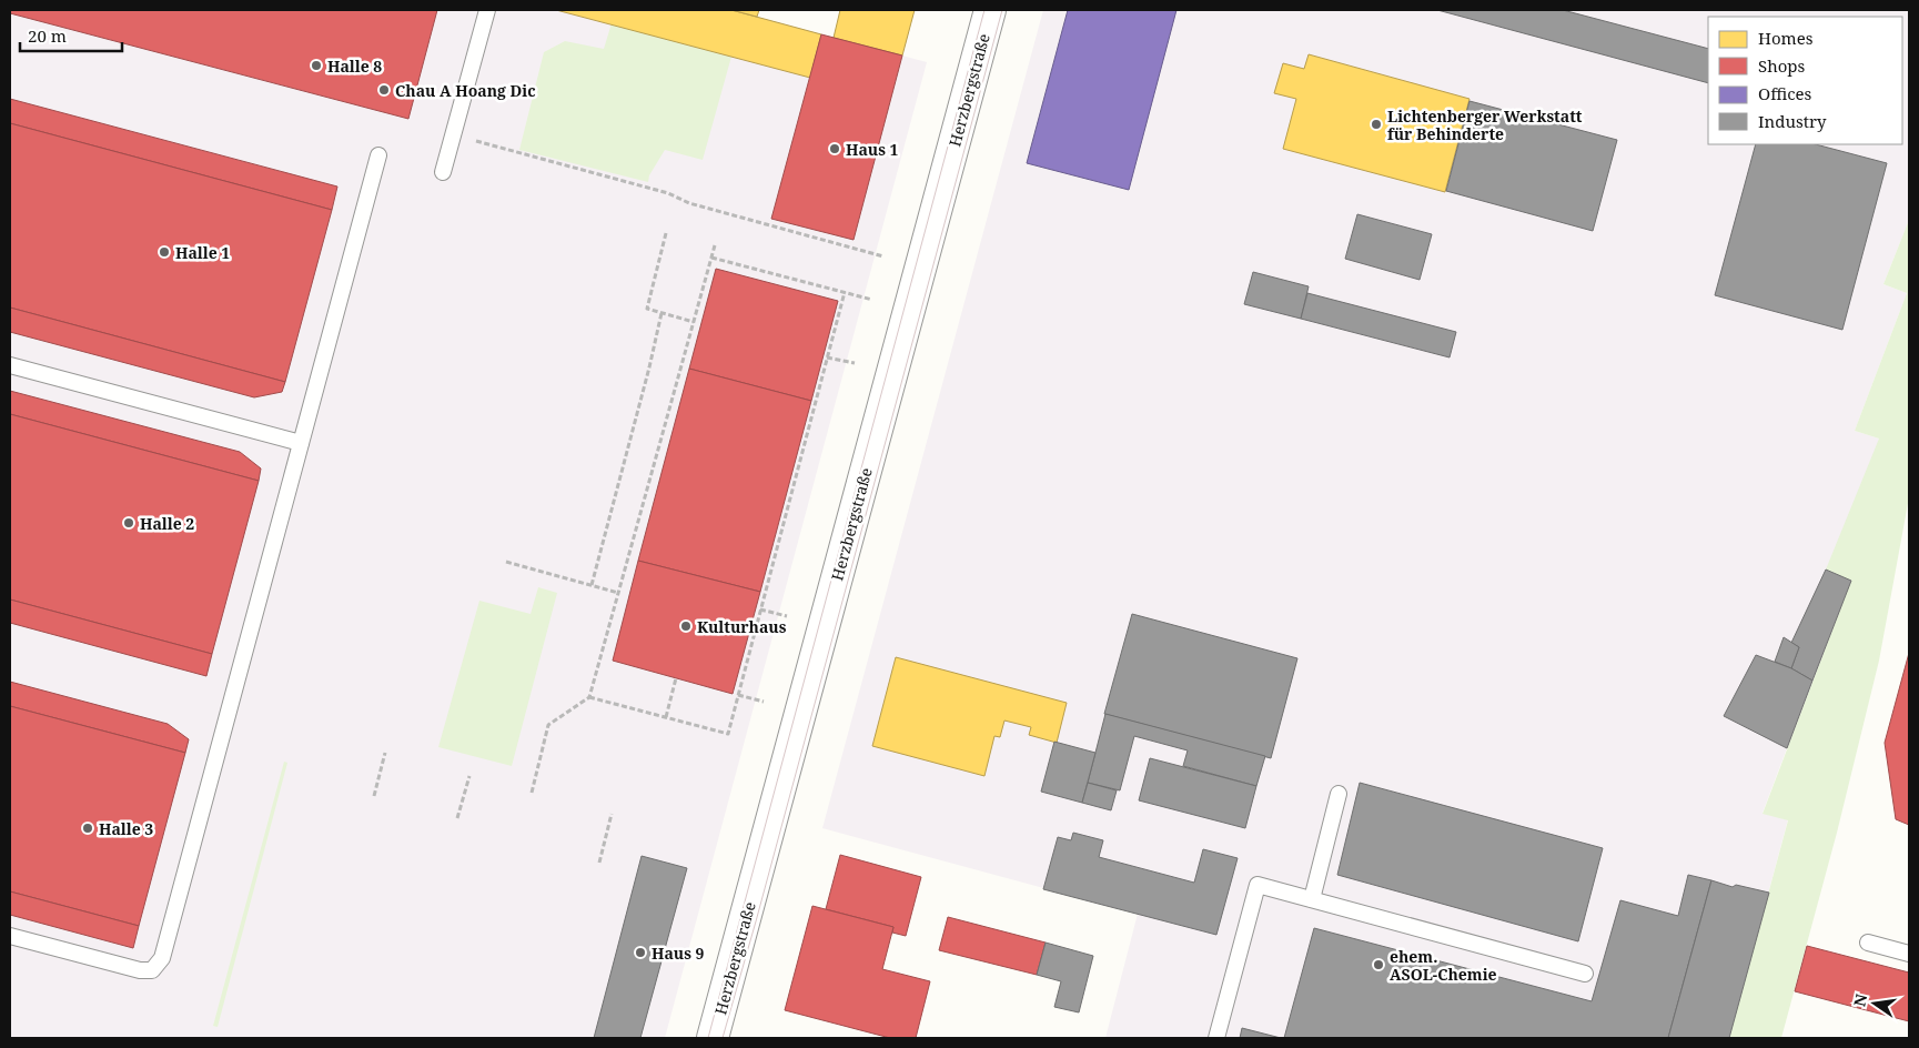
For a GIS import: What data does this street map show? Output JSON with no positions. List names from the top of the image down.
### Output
{
  "streets": {
    "street": ["Herzbergstraße"]
  },
  "places": [
    "Halle 8",
    "Chau A Hoang Dic",
    "Lichtenberger Werkstatt für Behinderte",
    "Haus 1",
    "Halle 1",
    "Halle 2",
    "Kulturhaus",
    "Halle 3",
    "Haus 9",
    "ehem. ASOL-Chemie"
  ],
  "legend": [
    "Homes",
    "Shops",
    "Offices",
    "Industry"
  ],
  "scale_bar": "20 m",
  "north": "left"
}
